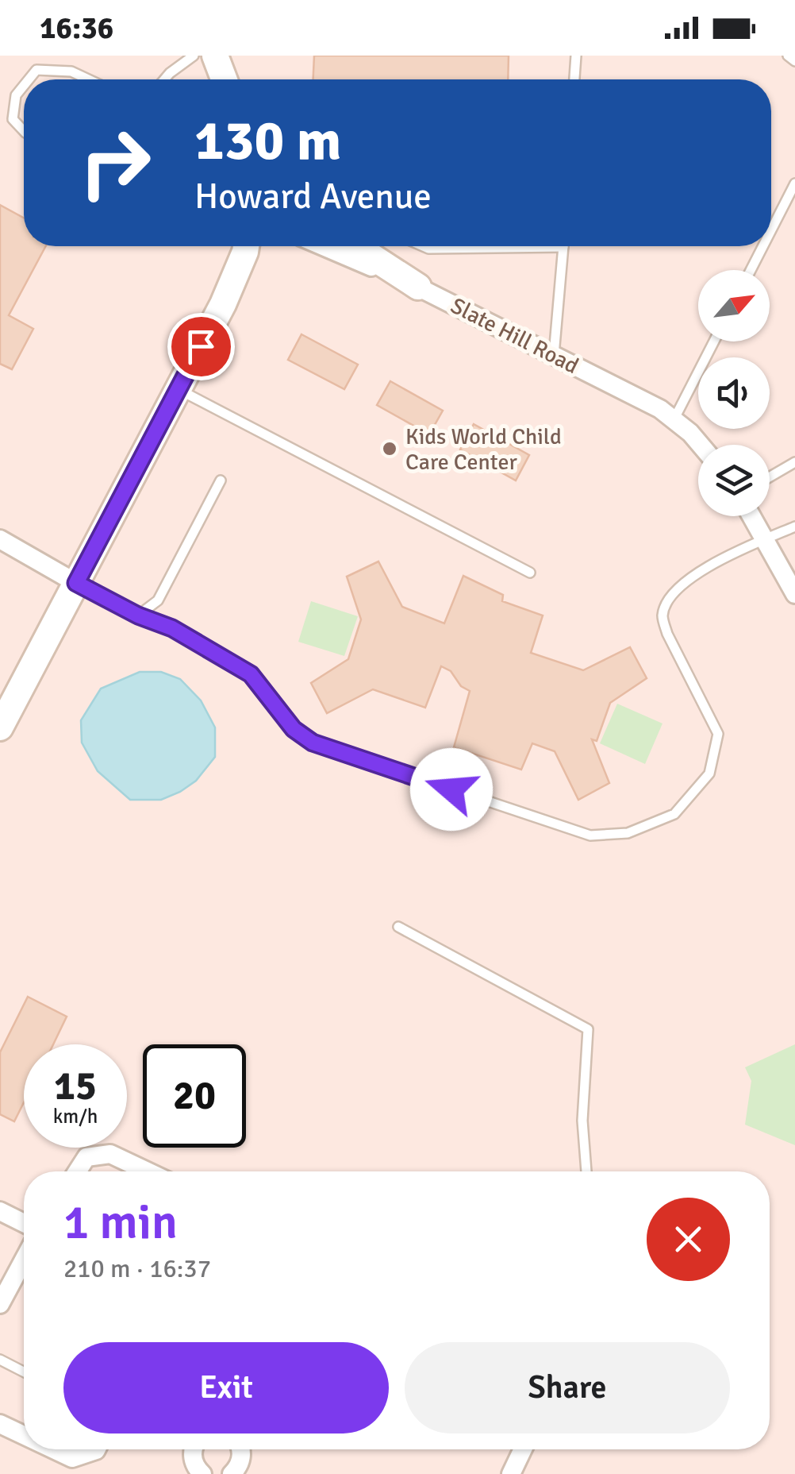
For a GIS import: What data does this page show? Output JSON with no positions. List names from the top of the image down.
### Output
{
  "streets": {
    "street": ["Slate Hill Road"]
  },
  "places": ["Kids World Child Care Center"],
  "north": "top right",
  "page": {
    "status": "16:36",
    "turn": ["130 m", "Howard Avenue"],
    "speed": "15 km/h",
    "limit": "20",
    "heading": ["1 min", "210 m · 16:37"],
    "buttons": ["Exit", "Share"]
  }
}
